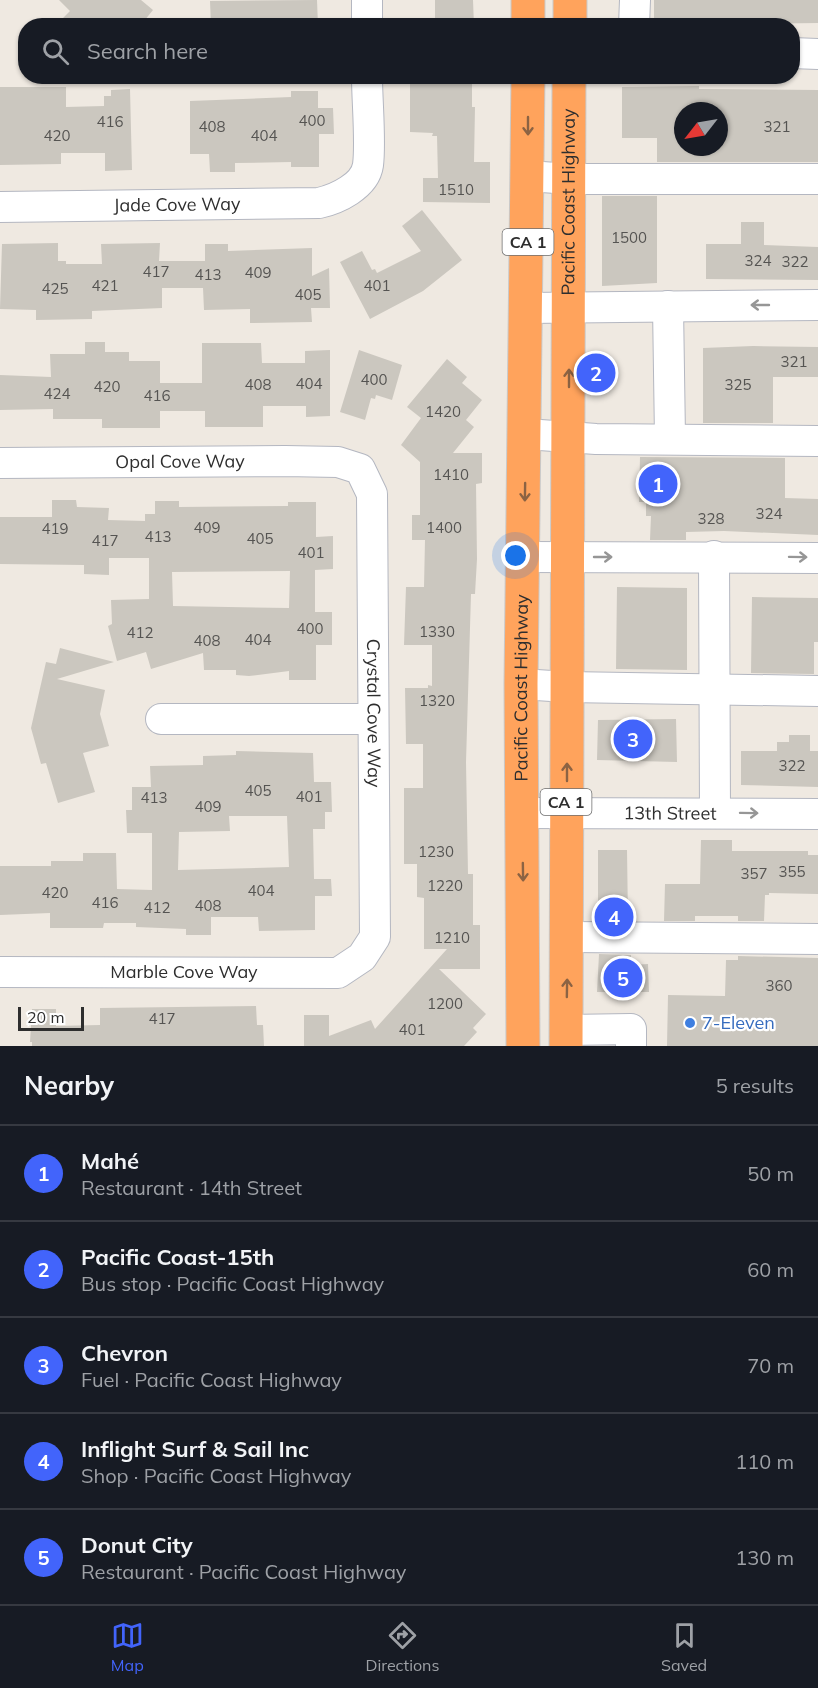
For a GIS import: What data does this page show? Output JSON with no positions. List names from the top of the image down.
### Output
{
  "streets": {
    "highway": ["Pacific Coast Highway", "CA 1"],
    "street": [
      "Jade Cove Way",
      "Opal Cove Way",
      "Crystal Cove Way",
      "13th Street",
      "Marble Cove Way"
    ]
  },
  "crossings": [
    ["Pacific Coast Highway", "13th Street"],
    ["Opal Cove Way", "Crystal Cove Way"],
    ["Crystal Cove Way", "Marble Cove Way"]
  ],
  "places": ["7-Eleven"],
  "house_numbers": [
    "400",
    "416",
    "408",
    "321",
    "420",
    "404",
    "1510",
    "1500",
    "324",
    "322",
    "417",
    "409",
    "413",
    "421",
    "401",
    "425",
    "405",
    "321",
    "400",
    "404",
    "408",
    "325",
    "420",
    "424",
    "416",
    "1420",
    "1410",
    "324",
    "328",
    "409",
    "1400",
    "419",
    "413",
    "405",
    "417",
    "401",
    "400",
    "1330",
    "412",
    "404",
    "408",
    "1320",
    "322",
    "405",
    "401",
    "413",
    "409",
    "1230",
    "355",
    "357",
    "1220",
    "404",
    "420",
    "416",
    "408",
    "412",
    "1210",
    "360",
    "1200",
    "417",
    "401"
  ],
  "scale_bar": "20 m",
  "north": "bottom left",
  "page": {
    "search": "Search here",
    "pins": [
      "2",
      "1",
      "3",
      "4",
      "5"
    ],
    "scale": "20 m",
    "heading": ["Nearby", "5 results"],
    "list": [
      {
        "mark": "1",
        "name": "Mahé",
        "note": "Restaurant · 14th Street",
        "value": "50 m"
      },
      {
        "mark": "2",
        "name": "Pacific Coast-15th",
        "note": "Bus stop · Pacific Coast Highway",
        "value": "60 m"
      },
      {
        "mark": "3",
        "name": "Chevron",
        "note": "Fuel · Pacific Coast Highway",
        "value": "70 m"
      },
      {
        "mark": "4",
        "name": "Inflight Surf & Sail Inc",
        "note": "Shop · Pacific Coast Highway",
        "value": "110 m"
      },
      {
        "mark": "5",
        "name": "Donut City",
        "note": "Restaurant · Pacific Coast Highway",
        "value": "130 m"
      }
    ],
    "nav": ["Map", "Directions", "Saved"]
  }
}
